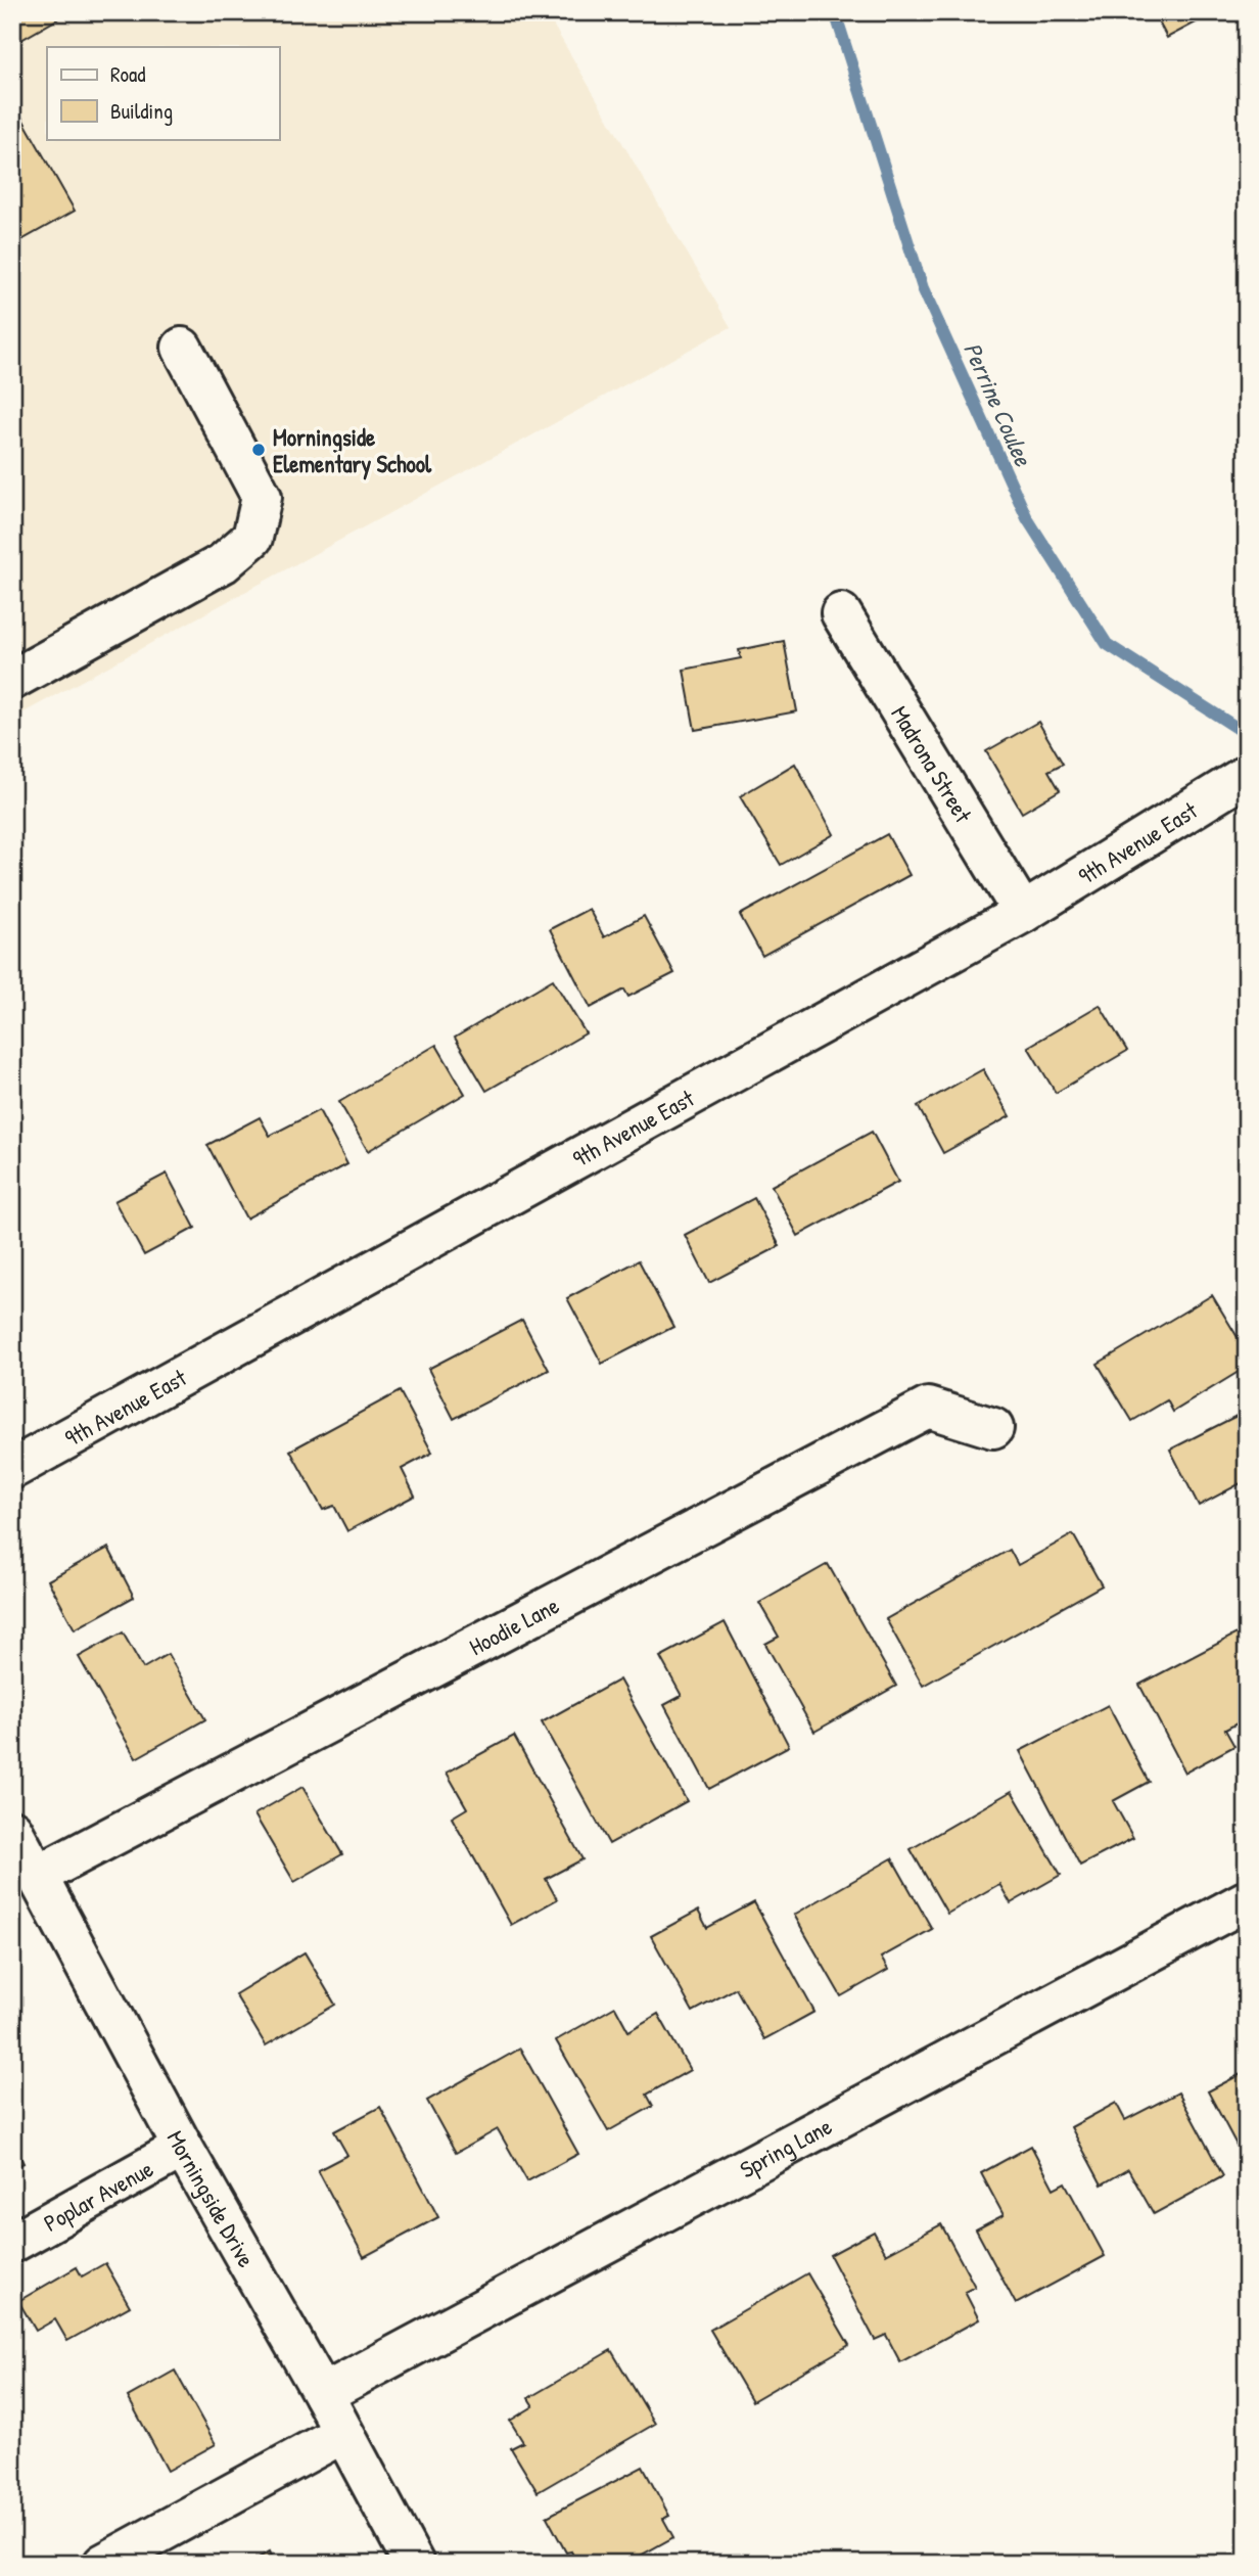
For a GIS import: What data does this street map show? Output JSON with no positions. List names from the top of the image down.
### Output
{
  "streets": {
    "street": [
      "Madrona Street",
      "9th Avenue East",
      "Hoodie Lane",
      "Spring Lane",
      "Poplar Avenue",
      "Morningside Drive"
    ]
  },
  "crossings": [
    ["Madrona Street", "9th Avenue East"],
    ["Hoodie Lane", "Morningside Drive"],
    ["Spring Lane", "Morningside Drive"],
    ["Poplar Avenue", "Morningside Drive"]
  ],
  "water": ["Perrine Coulee"],
  "places": ["Morningside Elementary School"],
  "legend": ["Road", "Building"]
}
